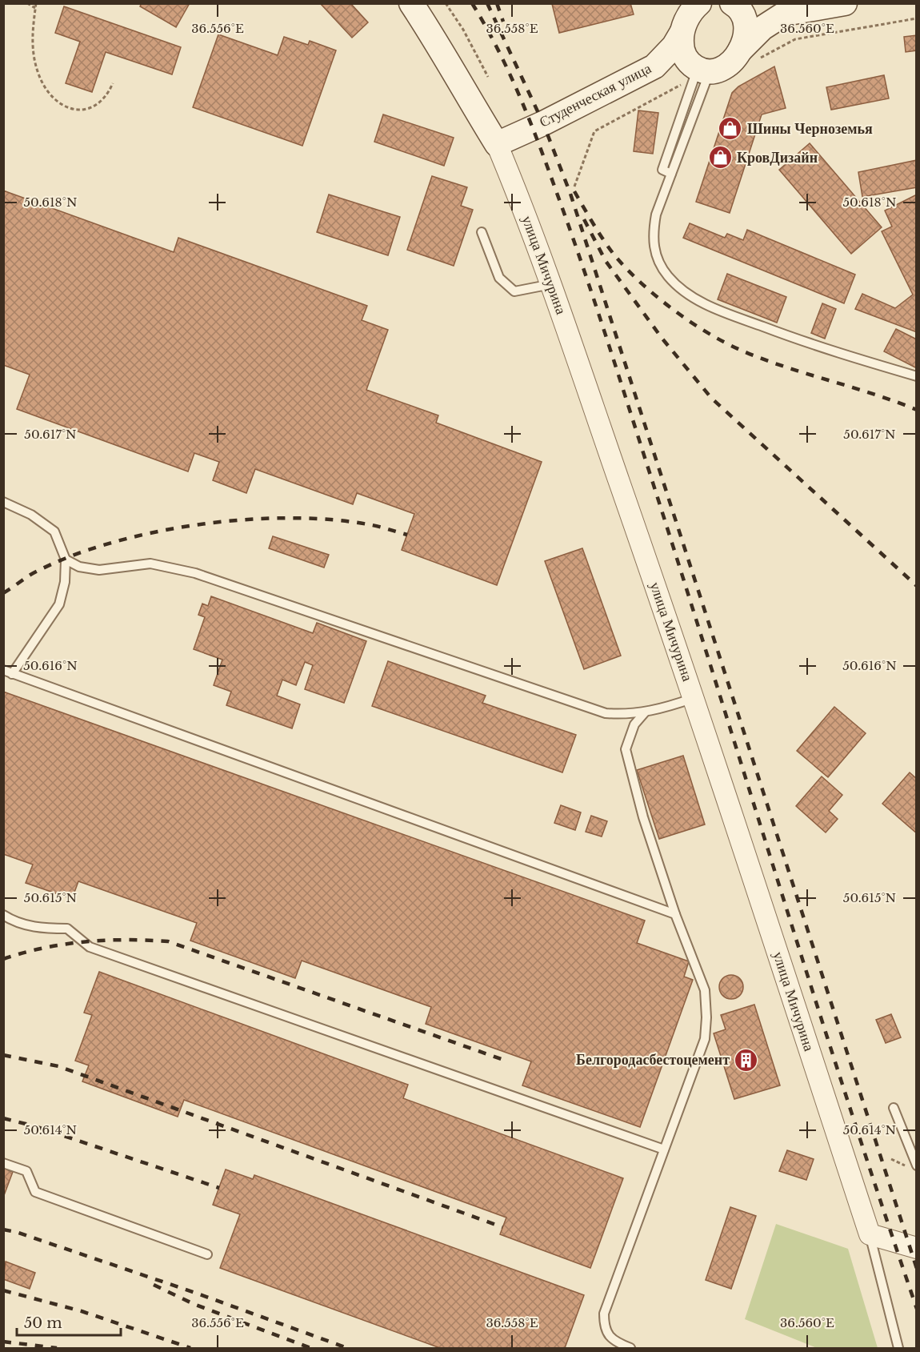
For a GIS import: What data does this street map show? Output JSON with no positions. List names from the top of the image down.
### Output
{
  "streets": {
    "main road": ["Студенческая улица", "улица Мичурина"]
  },
  "crossings": [
    ["Студенческая улица", "улица Мичурина"]
  ],
  "places": {
    "shop": ["Шины Черноземья", "КровДизайн"],
    "building": ["Белгородасбестоцемент"]
  },
  "scale_bar": "50 m",
  "coordinates": [
    "36.556°E",
    "36.558°E",
    "36.560°E",
    "50.618°N",
    "50.617°N",
    "50.616°N",
    "50.615°N",
    "50.614°N"
  ]
}
